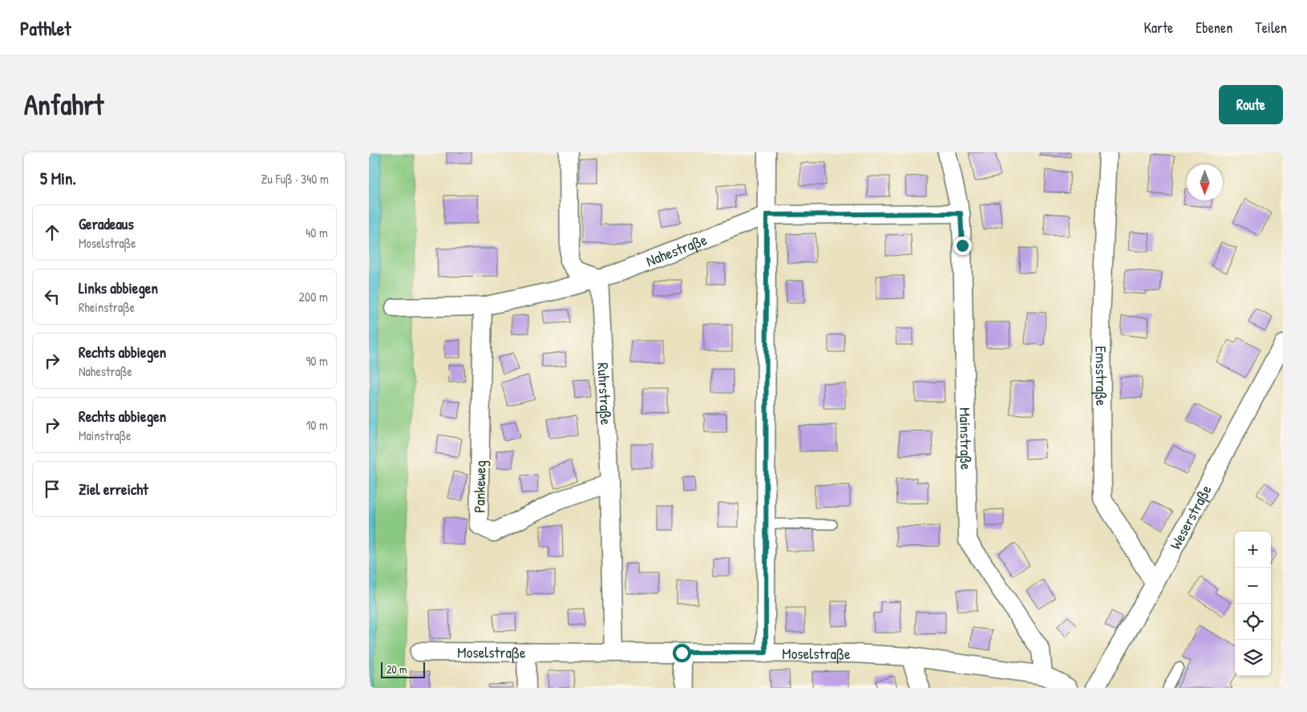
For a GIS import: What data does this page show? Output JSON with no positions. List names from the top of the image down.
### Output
{
  "streets": {
    "street": [
      "Nahestraße",
      "Emsstraße",
      "Ruhrstraße",
      "Mainstraße",
      "Pankeweg",
      "Weserstraße",
      "Moselstraße"
    ]
  },
  "crossings": [
    ["Nahestraße", "Ruhrstraße"],
    ["Nahestraße", "Mainstraße"],
    ["Nahestraße", "Pankeweg"],
    ["Emsstraße", "Weserstraße"],
    ["Ruhrstraße", "Pankeweg"],
    ["Ruhrstraße", "Moselstraße"],
    ["Mainstraße", "Moselstraße"]
  ],
  "scale_bar": "20 m",
  "north": "bottom",
  "page": {
    "header": "Pathlet",
    "nav": ["Karte", "Ebenen", "Teilen"],
    "buttons": "Route",
    "title": "Anfahrt",
    "heading": ["5 Min.", "Zu Fuß · 340 m"],
    "list": [
      ["Geradeaus", "Moselstraße", "40 m"],
      ["Links abbiegen", "Rheinstraße", "200 m"],
      ["Rechts abbiegen", "Nahestraße", "90 m"],
      ["Rechts abbiegen", "Mainstraße", "10 m"],
      "Ziel erreicht"
    ],
    "map_buttons": ["+", "−"],
    "scale": "20 m"
  }
}
